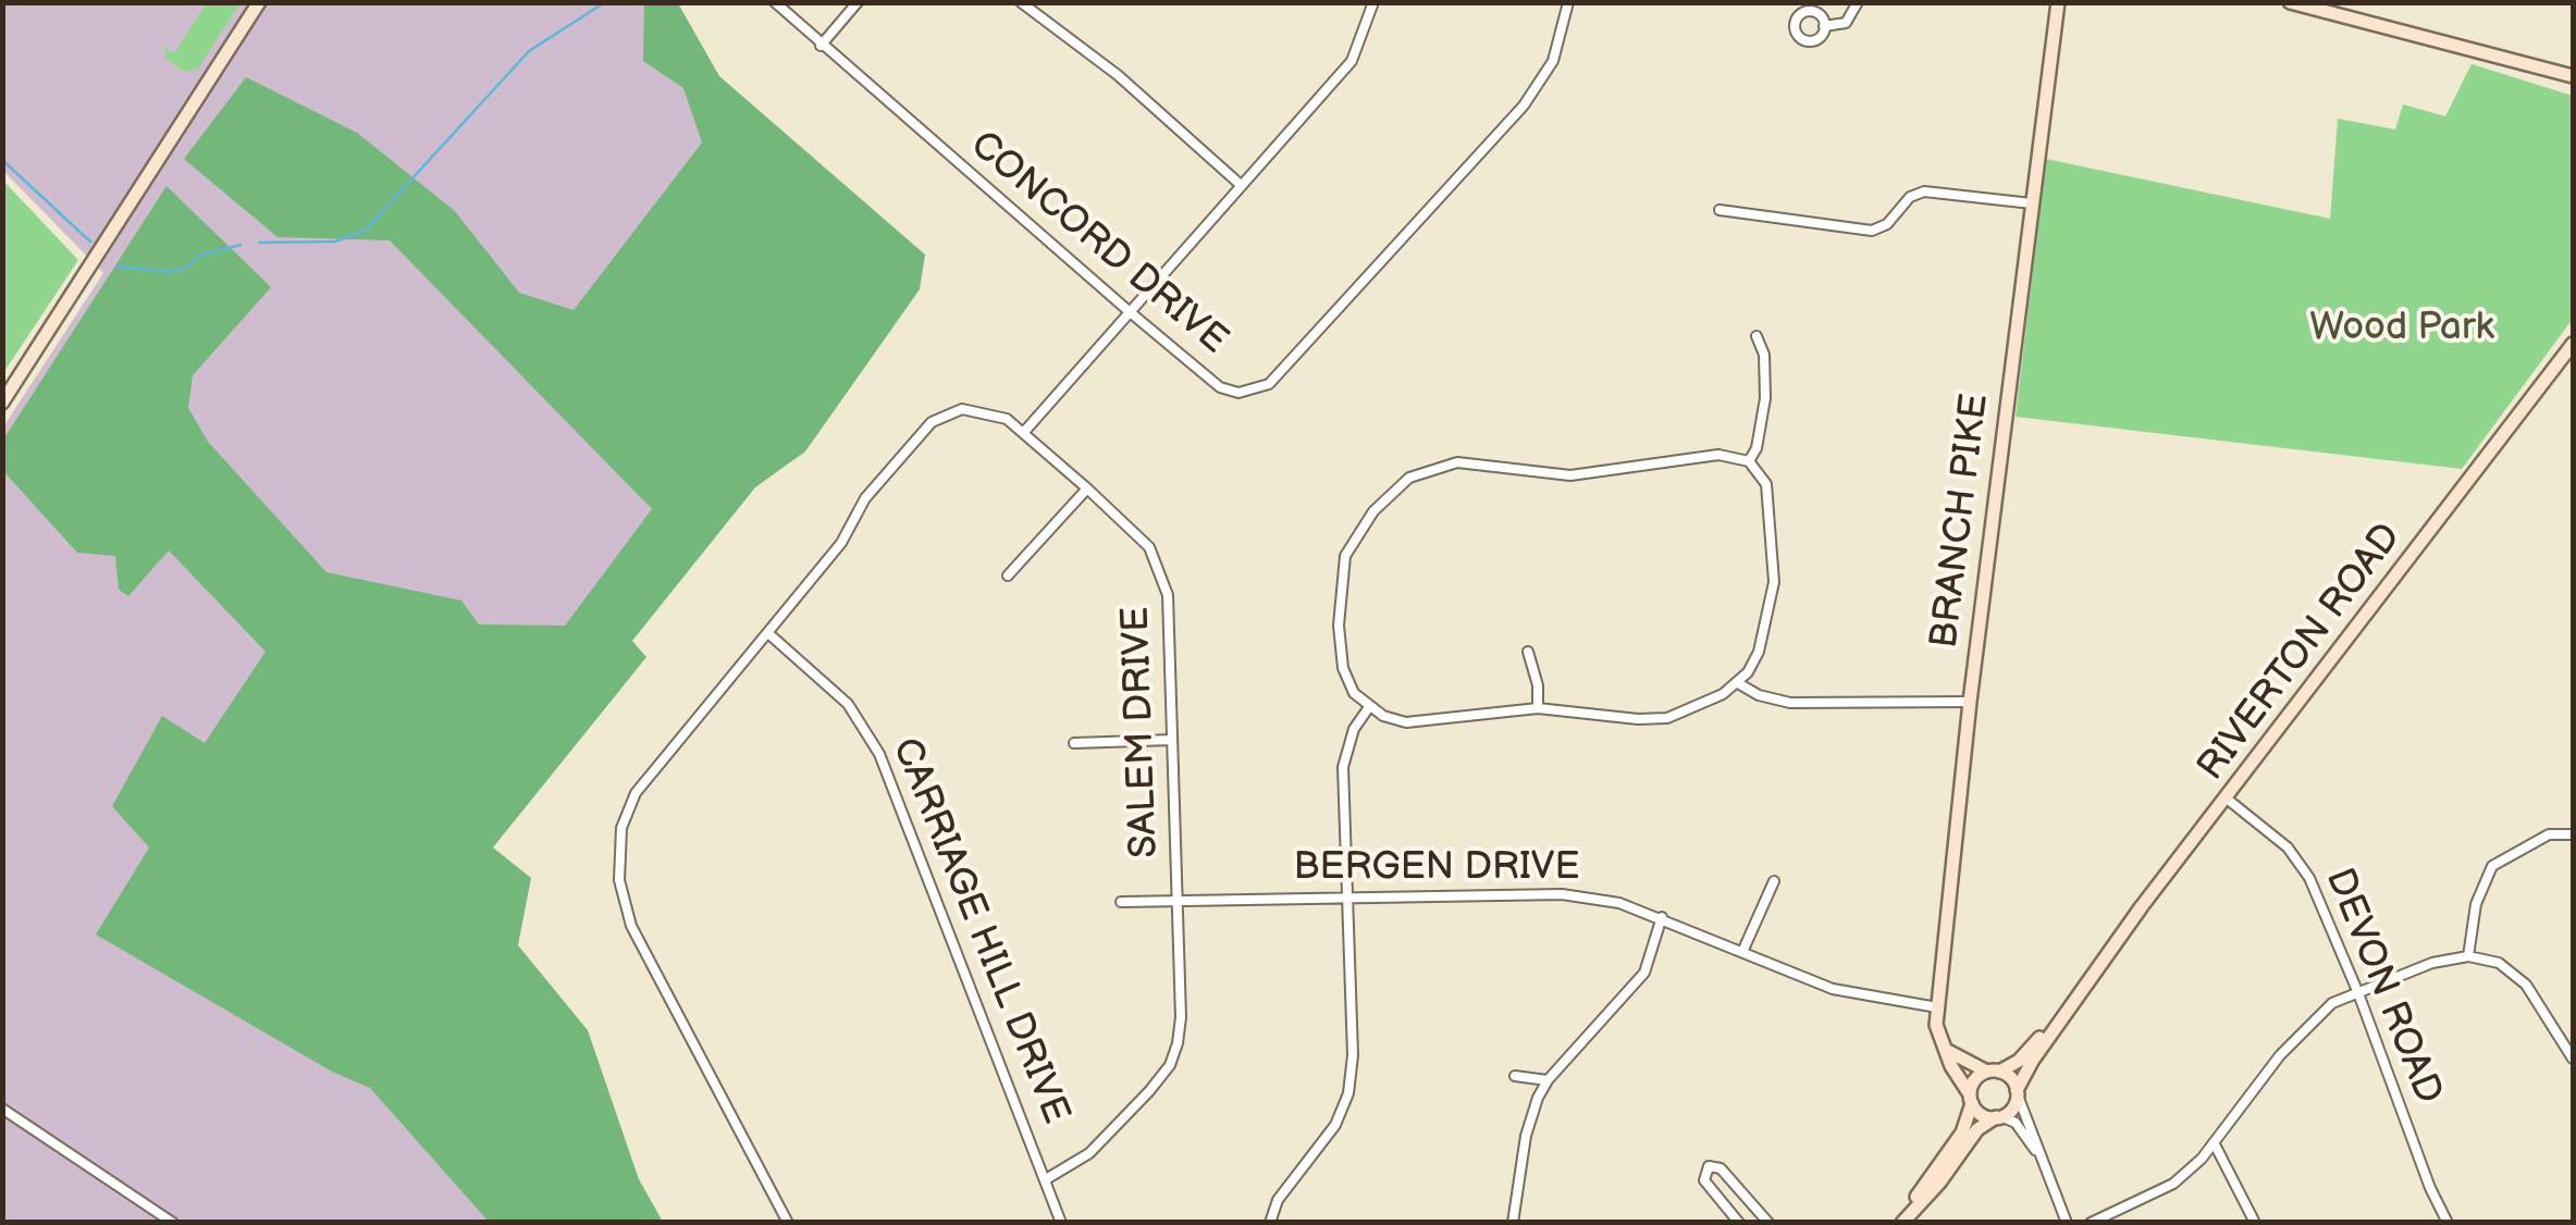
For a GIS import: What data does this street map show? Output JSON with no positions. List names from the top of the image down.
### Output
{
  "streets": {
    "main road": ["BRANCH PIKE", "RIVERTON ROAD"],
    "street": [
      "CONCORD DRIVE",
      "SALEM DRIVE",
      "BERGEN DRIVE",
      "CARRIAGE HILL DRIVE",
      "DEVON ROAD"
    ]
  },
  "crossings": [
    ["BRANCH PIKE", "RIVERTON ROAD"],
    ["BRANCH PIKE", "BERGEN DRIVE"],
    ["RIVERTON ROAD", "DEVON ROAD"],
    ["SALEM DRIVE", "BERGEN DRIVE"],
    ["SALEM DRIVE", "CARRIAGE HILL DRIVE"]
  ],
  "parks": ["Wood Park"]
}
